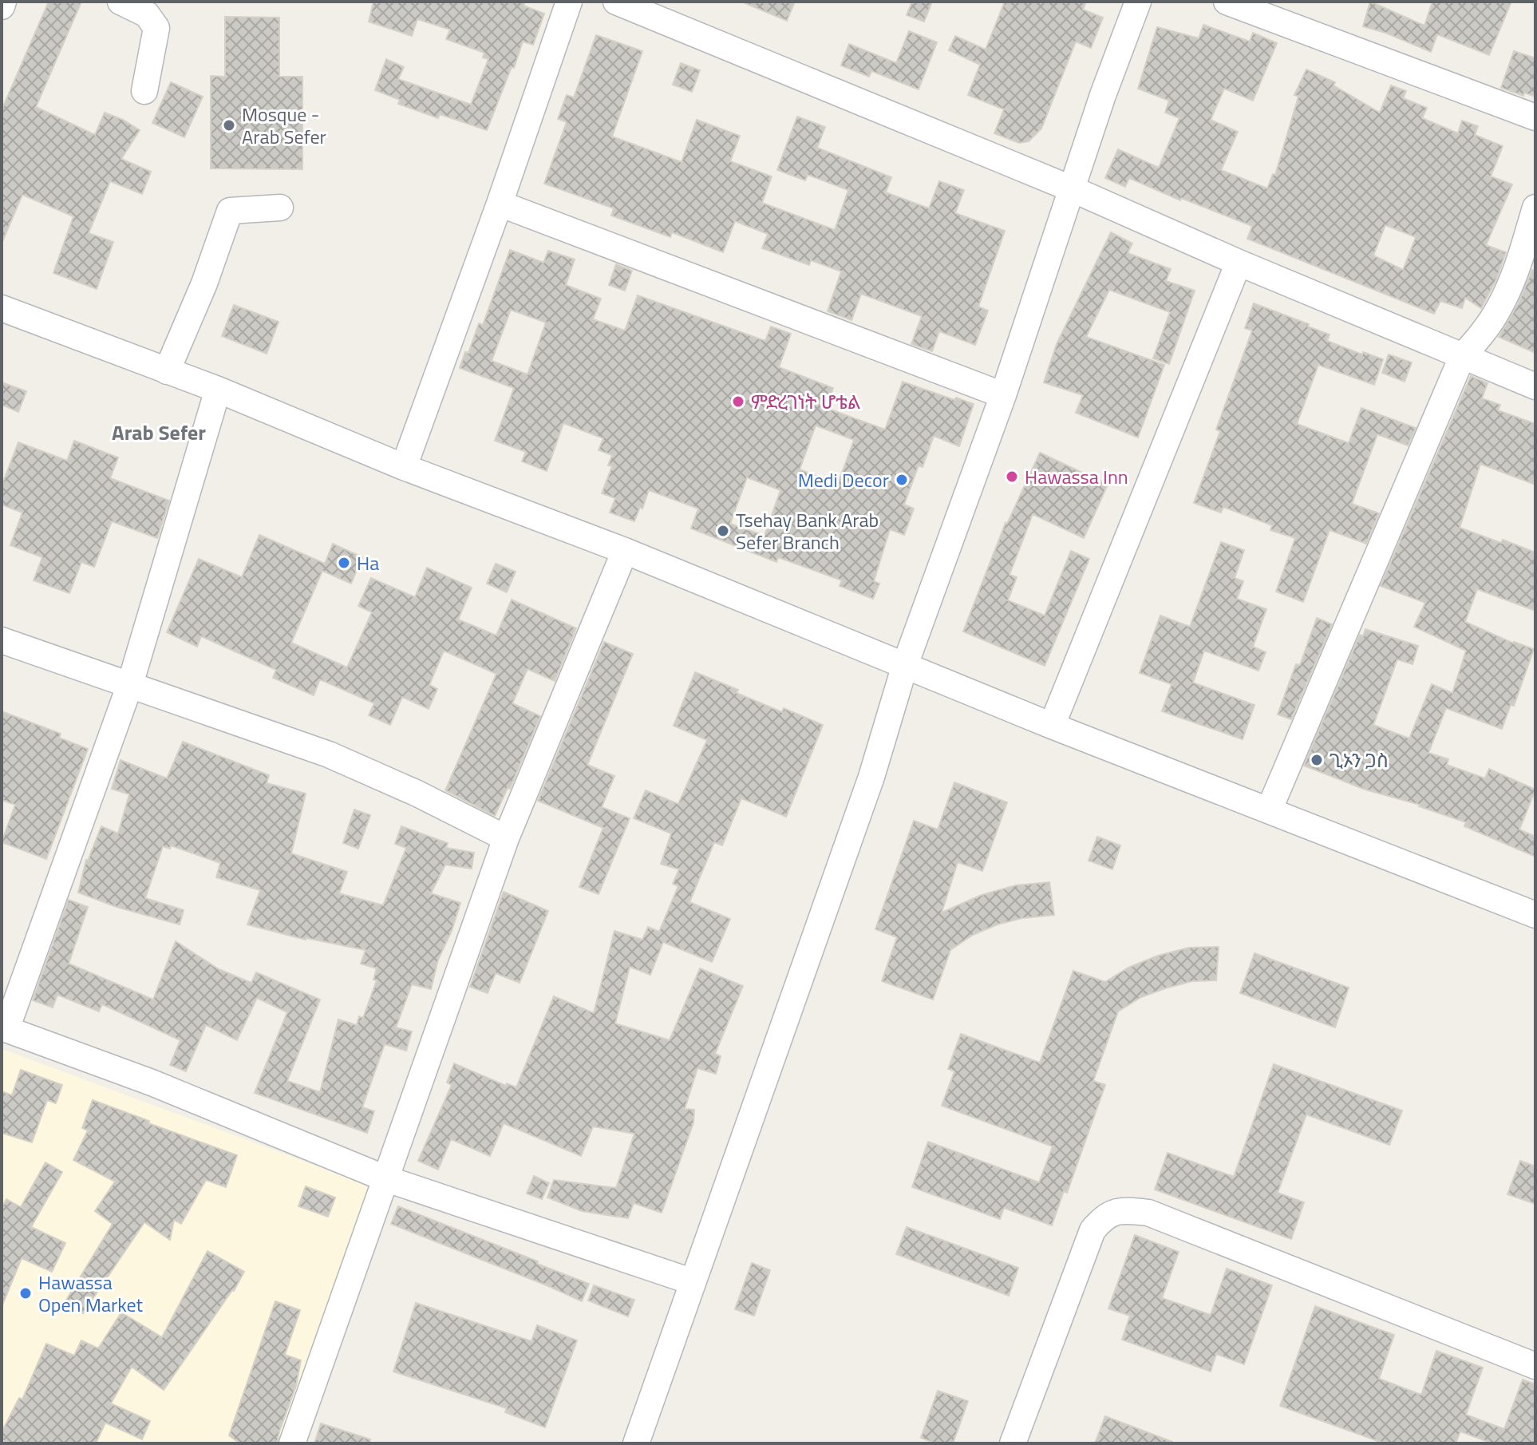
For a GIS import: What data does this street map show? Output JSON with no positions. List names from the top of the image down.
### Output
{
  "districts": ["Arab Sefer"],
  "places": [
    "Mosque - Arab Sefer",
    "ምድረገነት ሆቴል",
    "Hawassa Inn",
    "Medi Decor",
    "Tsehay Bank Arab Sefer Branch",
    "Ha",
    "ጊኦን ጋስ",
    "Hawassa Open Market"
  ]
}
